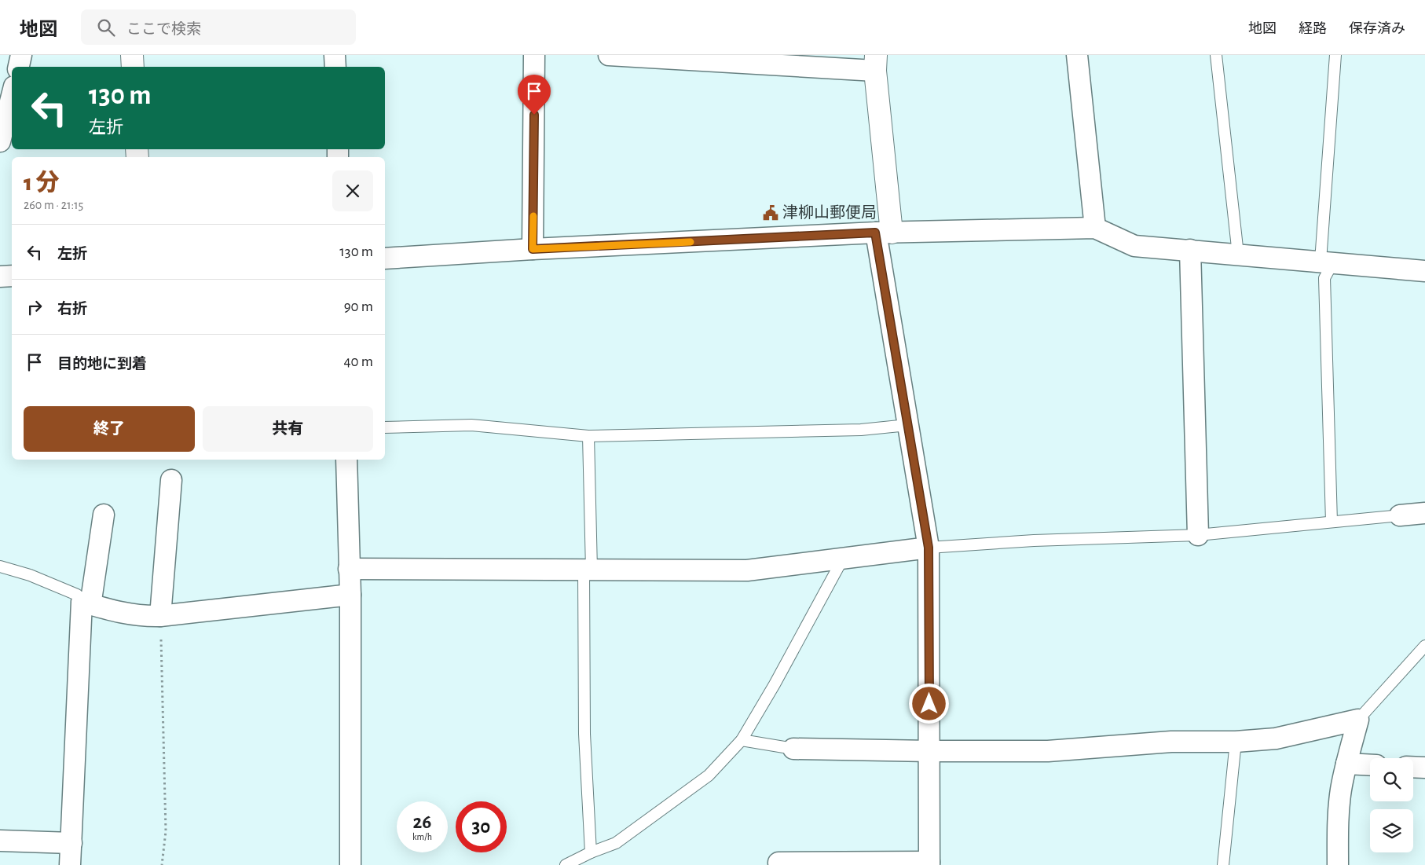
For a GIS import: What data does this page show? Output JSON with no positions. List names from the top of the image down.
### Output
{
  "places": {
    "public building": ["津柳山郵便局"]
  },
  "page": {
    "header": "地図",
    "search": "ここで検索",
    "nav": ["地図", "経路", "保存済み"],
    "turn": ["130 m", "左折"],
    "heading": ["1 分", "260 m · 21:15"],
    "list": [
      {
        "name": "左折",
        "value": "130 m"
      },
      {
        "name": "右折",
        "value": "90 m"
      },
      {
        "name": "目的地に到着",
        "value": "40 m"
      }
    ],
    "buttons": ["終了", "共有"],
    "speed": "26 km/h",
    "limit": "30"
  }
}
